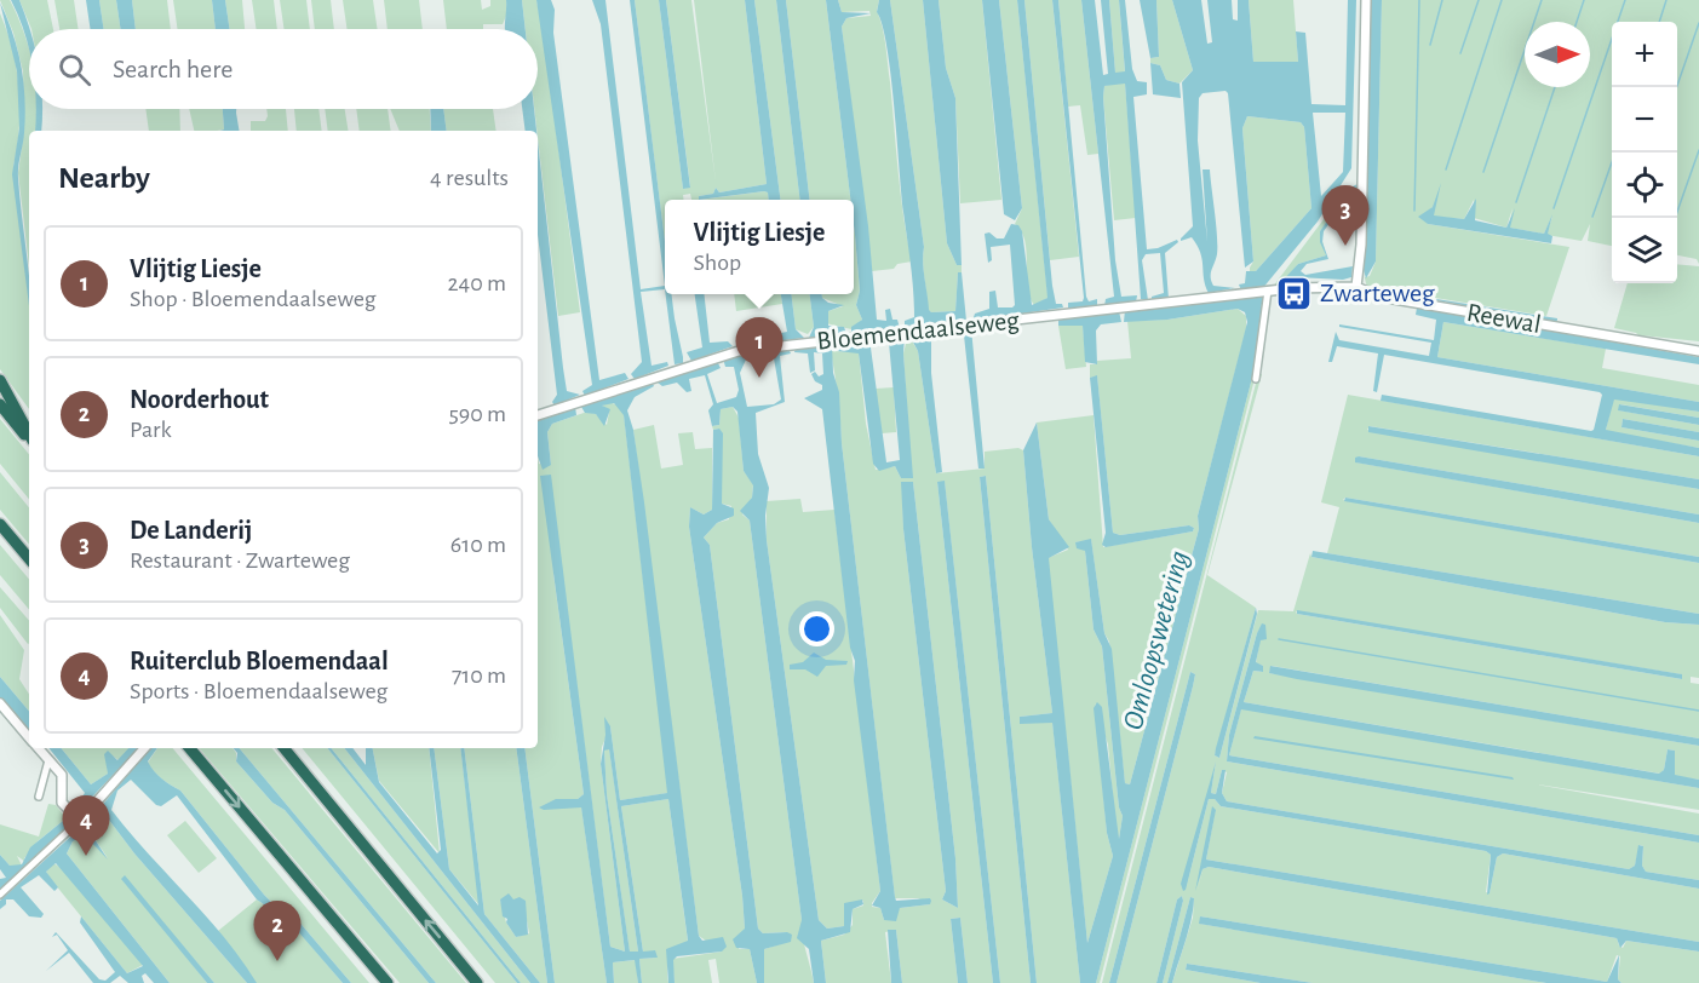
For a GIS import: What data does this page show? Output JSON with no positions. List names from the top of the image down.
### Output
{
  "streets": {
    "street": ["Reewal", "Bloemendaalseweg"]
  },
  "crossings": [
    ["Reewal", "Bloemendaalseweg"]
  ],
  "water": ["Omloopswetering"],
  "places": {
    "bus stop": ["Zwarteweg"]
  },
  "north": "right",
  "page": {
    "map_buttons": ["+", "−"],
    "search": "Search here",
    "heading": ["Nearby", "4 results"],
    "pins": [
      "3",
      "1",
      "4",
      "2"
    ],
    "popup": ["Vlijtig Liesje", "Shop"],
    "list": [
      {
        "mark": "1",
        "name": "Vlijtig Liesje",
        "note": "Shop · Bloemendaalseweg",
        "value": "240 m"
      },
      {
        "mark": "2",
        "name": "Noorderhout",
        "note": "Park",
        "value": "590 m"
      },
      {
        "mark": "3",
        "name": "De Landerij",
        "note": "Restaurant · Zwarteweg",
        "value": "610 m"
      },
      {
        "mark": "4",
        "name": "Ruiterclub Bloemendaal",
        "note": "Sports · Bloemendaalseweg",
        "value": "710 m"
      }
    ]
  }
}
